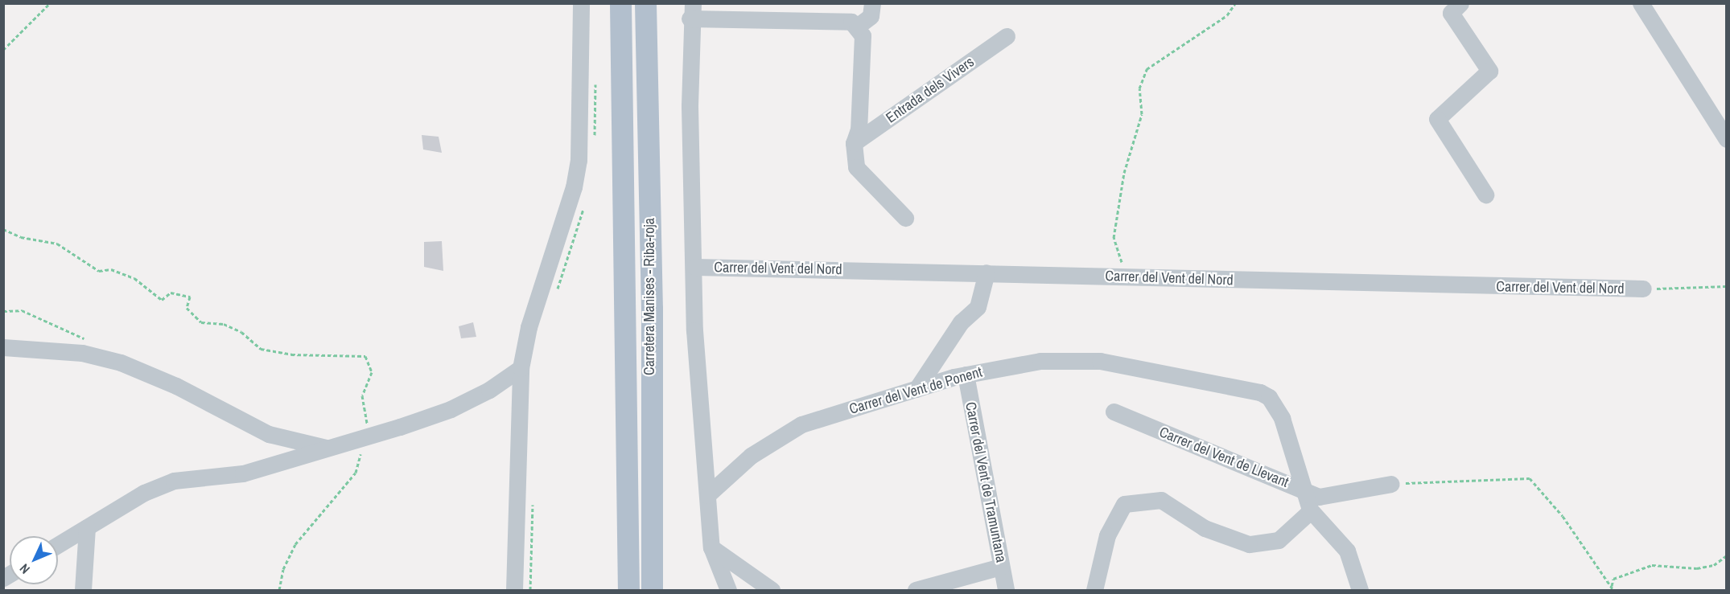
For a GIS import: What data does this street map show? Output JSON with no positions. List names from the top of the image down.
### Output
{
  "streets": {
    "main road": ["Carretera Manises - Riba-roja"],
    "street": [
      "Entrada dels Vivers",
      "Carrer del Vent del Nord",
      "Carrer del Vent de Ponent",
      "Carrer del Vent de Llevant",
      "Carrer del Vent de Tramuntana"
    ]
  },
  "crossings": [
    ["Carrer del Vent de Ponent", "Carrer del Vent de Llevant"],
    ["Carrer del Vent de Ponent", "Carrer del Vent de Tramuntana"]
  ],
  "north": "bottom left"
}
